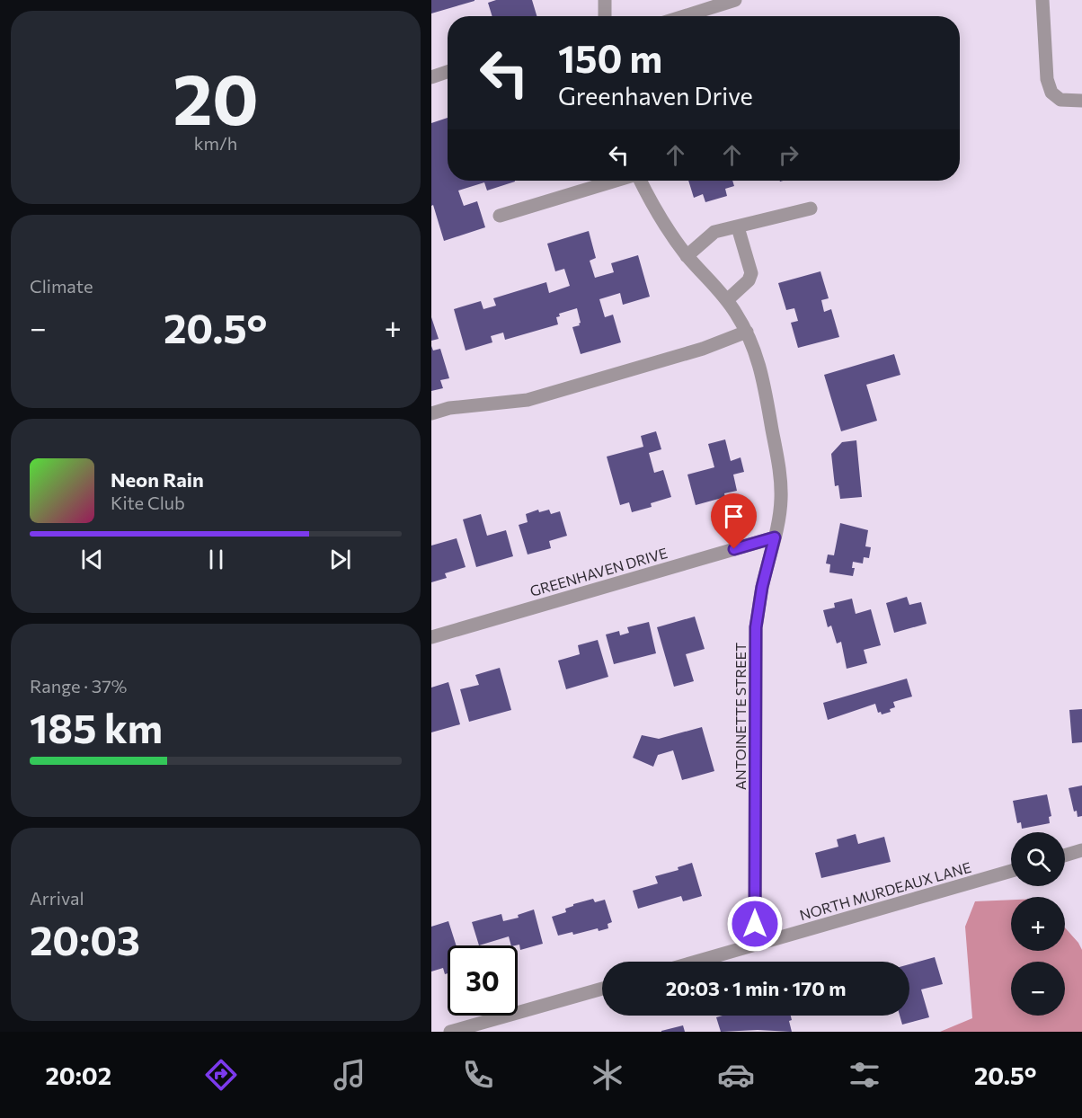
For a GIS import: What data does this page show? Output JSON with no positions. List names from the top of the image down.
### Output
{
  "streets": {
    "street": ["GREENHAVEN DRIVE", "ANTOINETTE STREET", "NORTH MURDEAUX LANE"]
  },
  "crossings": [
    ["GREENHAVEN DRIVE", "ANTOINETTE STREET"],
    ["ANTOINETTE STREET", "NORTH MURDEAUX LANE"]
  ],
  "page": {
    "tile": [
      ["20", "km/h"],
      "Climate",
      ["Range · 37%", "185 km"],
      ["Arrival", "20:03"]
    ],
    "turn": ["150 m", "Greenhaven Drive"],
    "heat": ["−", "20.5°", "+"],
    "song": ["Neon Rain", "Kite Club"],
    "map_buttons": ["+", "−"],
    "limit": "30",
    "trip": "20:03 · 1 min · 170 m",
    "tabs": ["20:02", "20.5°"]
  }
}
